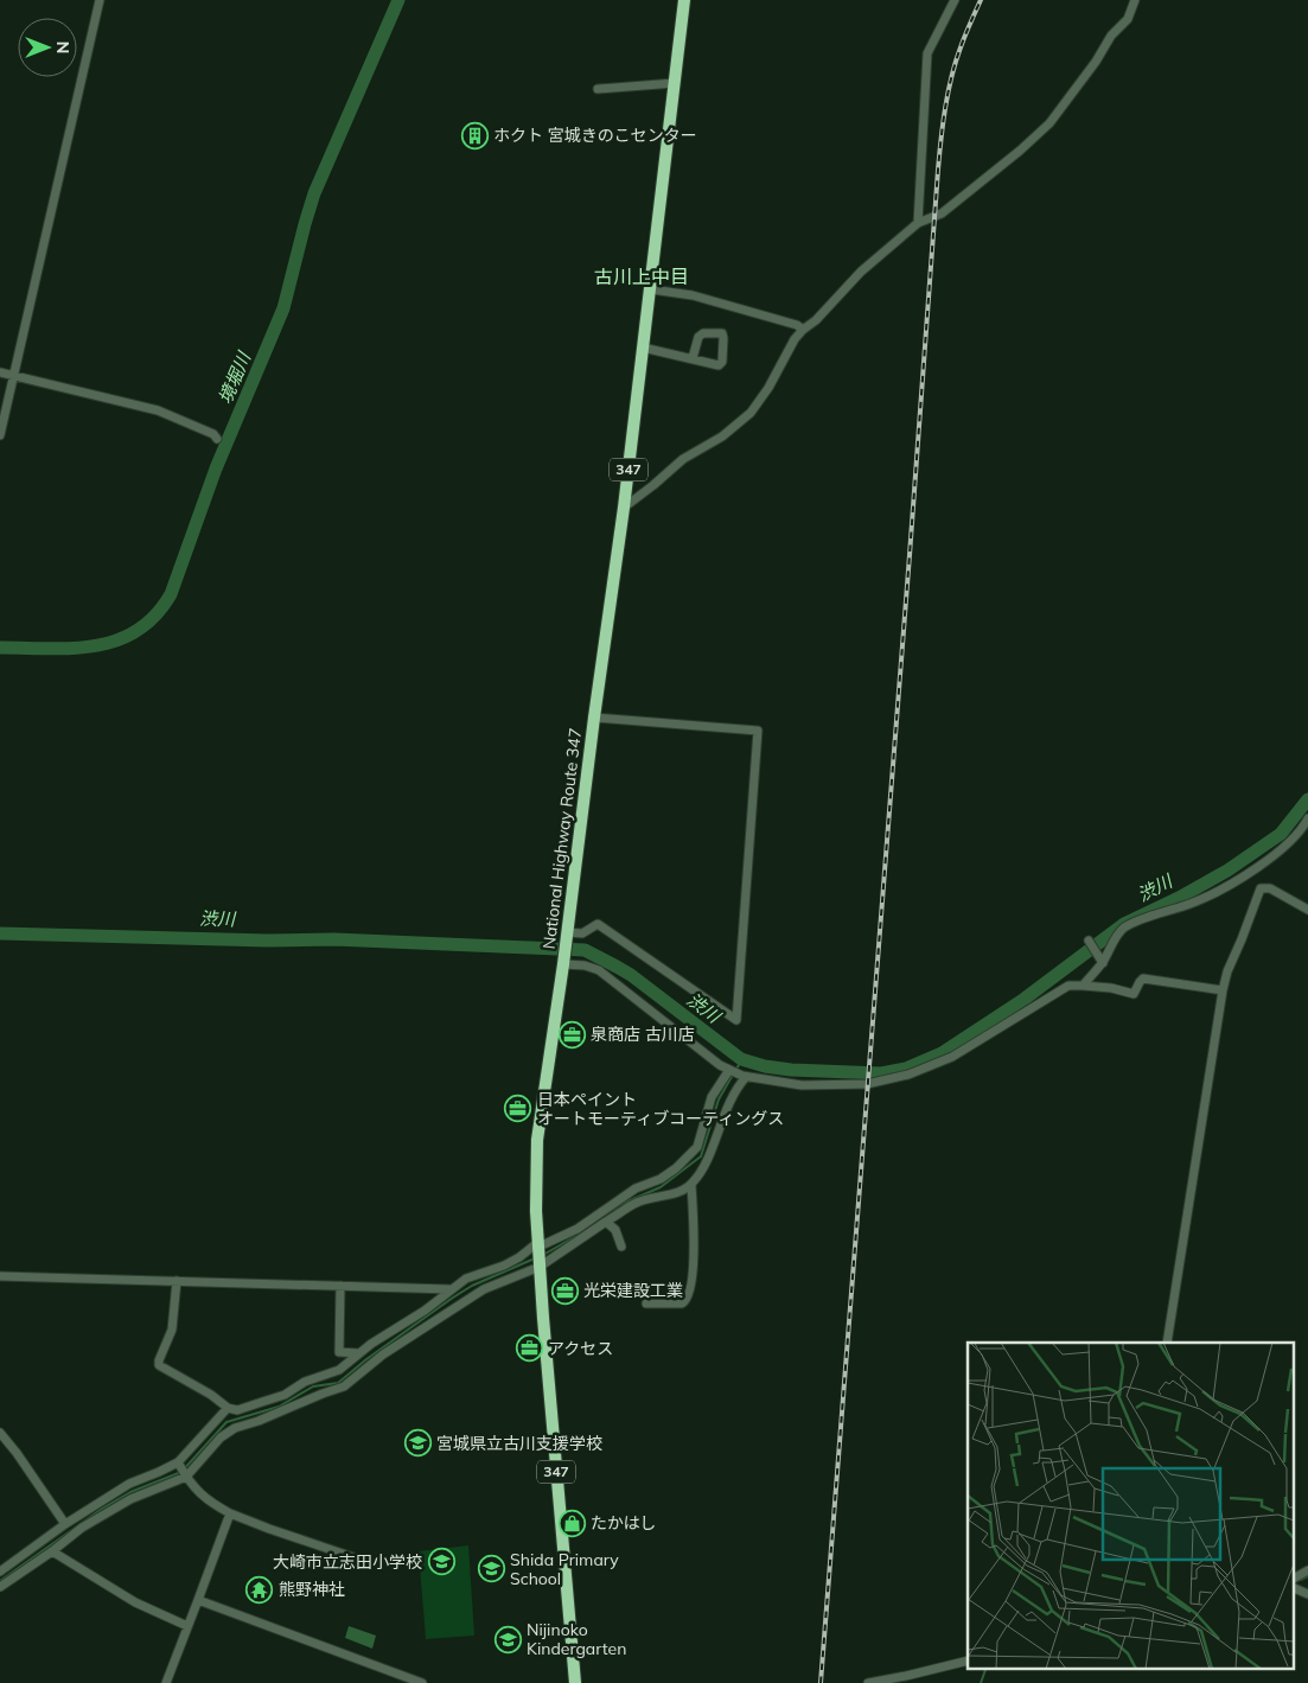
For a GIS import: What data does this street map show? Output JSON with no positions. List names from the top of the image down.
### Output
{
  "streets": {
    "highway": ["347", "National Highway Route 347"]
  },
  "districts": ["古川上中目"],
  "water": ["境堀川", "渋川"],
  "places": {
    "building": ["ホクト 宮城きのこセンター"],
    "office": [
      "泉商店 古川店",
      "日本ペイント オートモーティブコーティングス",
      "光栄建設工業",
      "アクセス"
    ],
    "school or university": [
      "宮城県立古川支援学校",
      "大崎市立志田小学校",
      "Shida Primary School",
      "Nijinoko Kindergarten"
    ],
    "shop": ["たかはし"],
    "temple": ["熊野神社"]
  },
  "north": "right"
}
